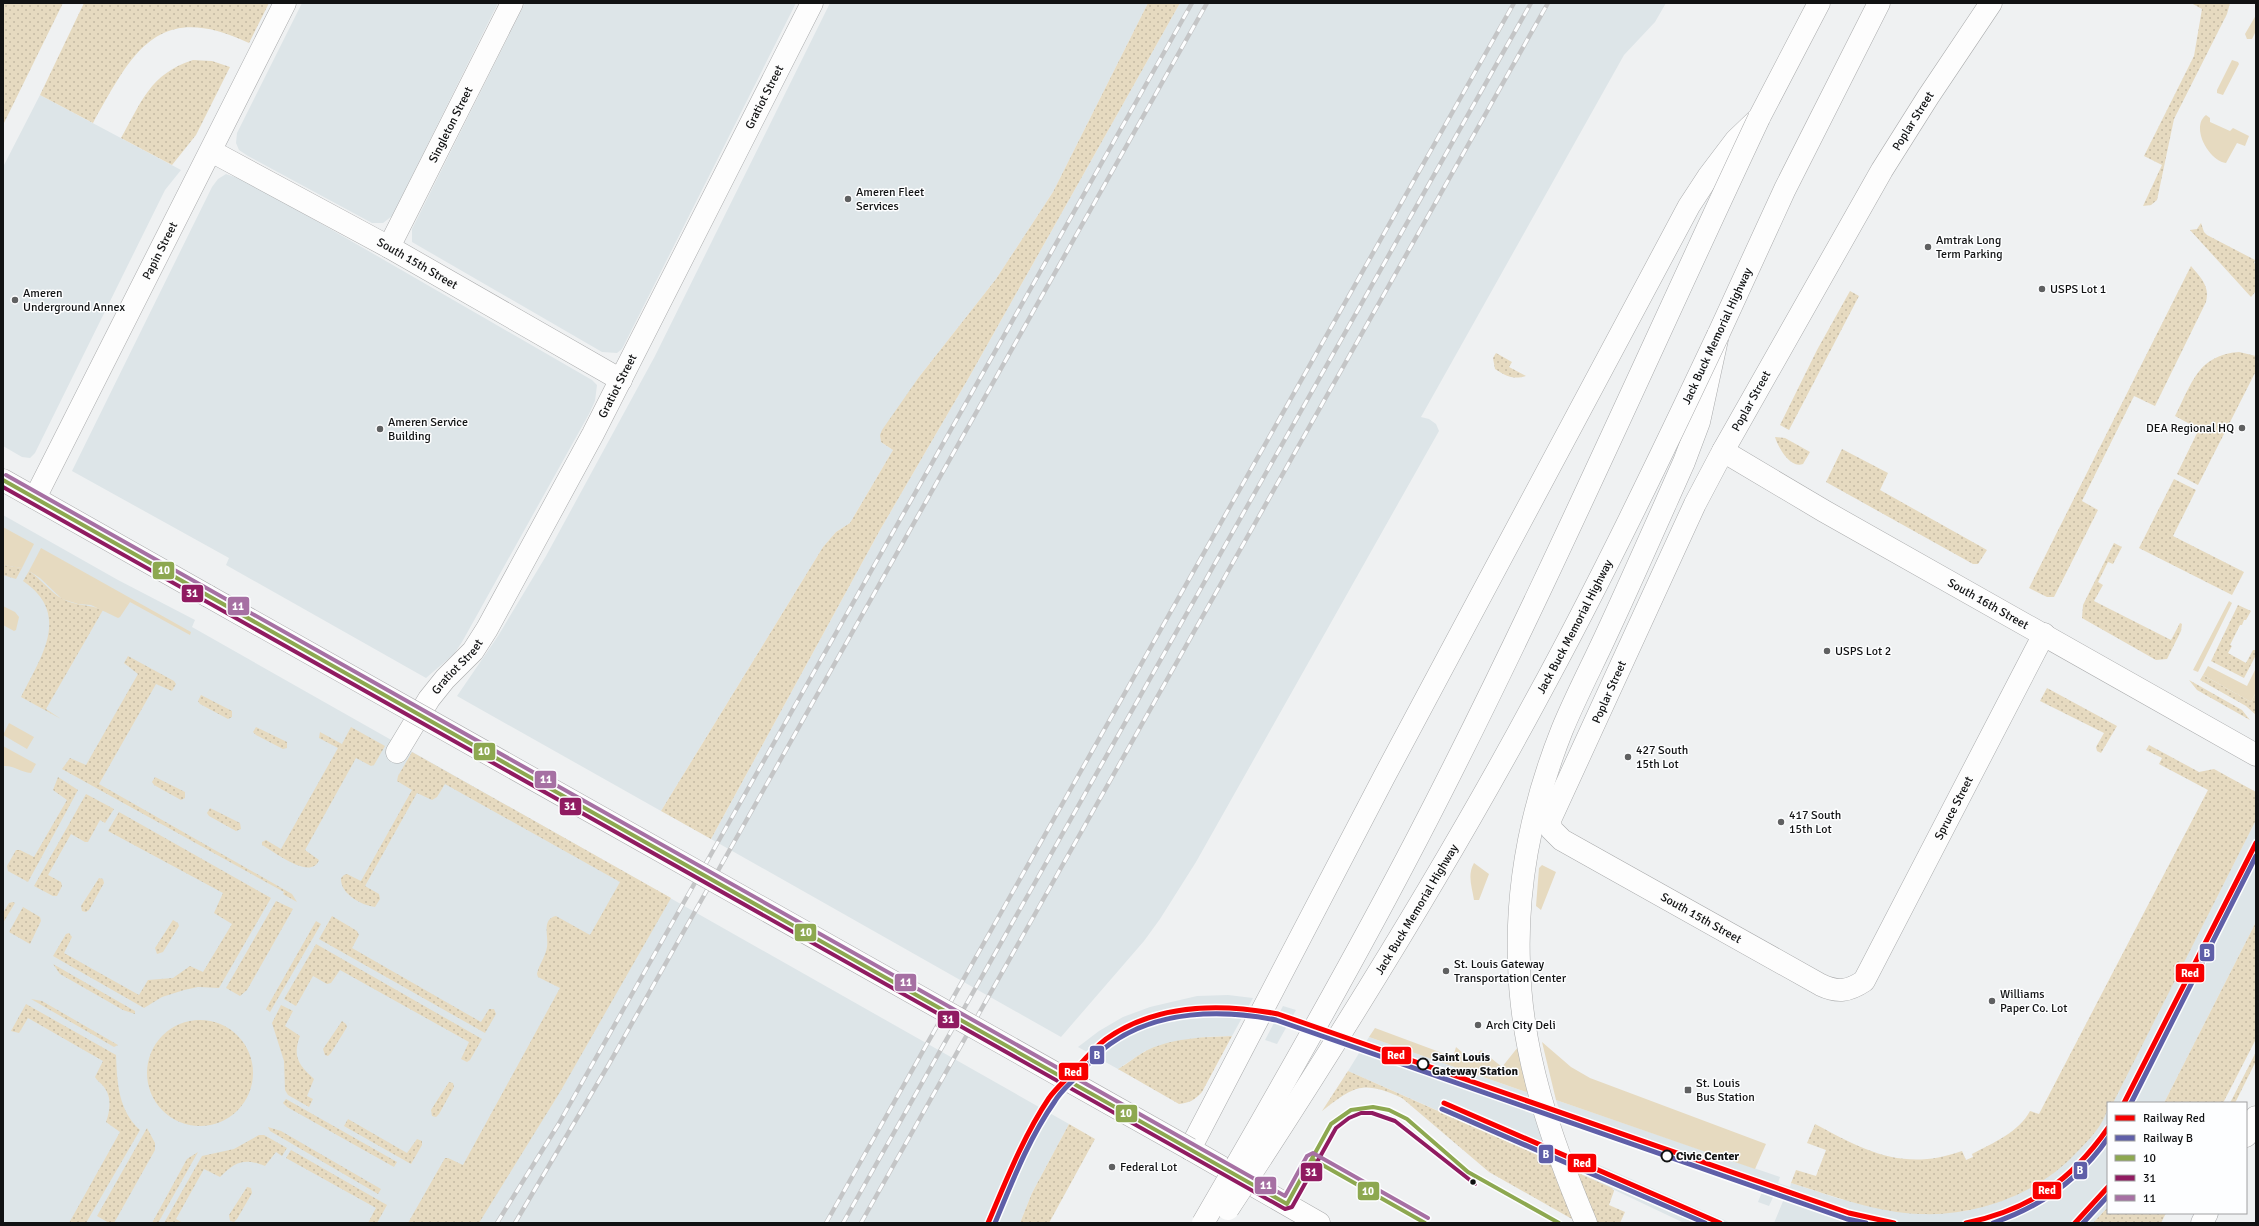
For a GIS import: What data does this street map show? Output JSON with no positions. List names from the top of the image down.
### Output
{
  "streets": {
    "main road": [
      "Gratiot Street",
      "Poplar Street",
      "Singleton Street",
      "Papin Street",
      "South 15th Street",
      "Jack Buck Memorial Highway",
      "South 16th Street",
      "Spruce Street"
    ]
  },
  "crossings": [
    ["Gratiot Street", "South 15th Street"],
    ["Poplar Street", "South 15th Street"],
    ["Poplar Street", "South 16th Street"],
    ["Singleton Street", "South 15th Street"],
    ["Papin Street", "South 15th Street"],
    ["South 15th Street", "Spruce Street"],
    ["South 16th Street", "Spruce Street"]
  ],
  "places": {
    "other": [
      "Ameren Fleet Services",
      "Amtrak Long Term Parking",
      "USPS Lot 1",
      "Ameren Underground Annex",
      "DEA Regional HQ",
      "Ameren Service Building",
      "USPS Lot 2",
      "427 South 15th Lot",
      "417 South 15th Lot",
      "St. Louis Gateway Transportation Center",
      "Williams Paper Co. Lot",
      "Arch City Deli",
      "Saint Louis Gateway Station",
      "Civic Center",
      "Federal Lot"
    ],
    "transit": ["St. Louis Bus Station"]
  },
  "lines": [
    "transit line 11",
    "transit line 10",
    "transit line 31",
    "rail line Red",
    "rail line B"
  ],
  "legend": [
    "Railway Red",
    "Railway B",
    "10",
    "31",
    "11"
  ]
}
